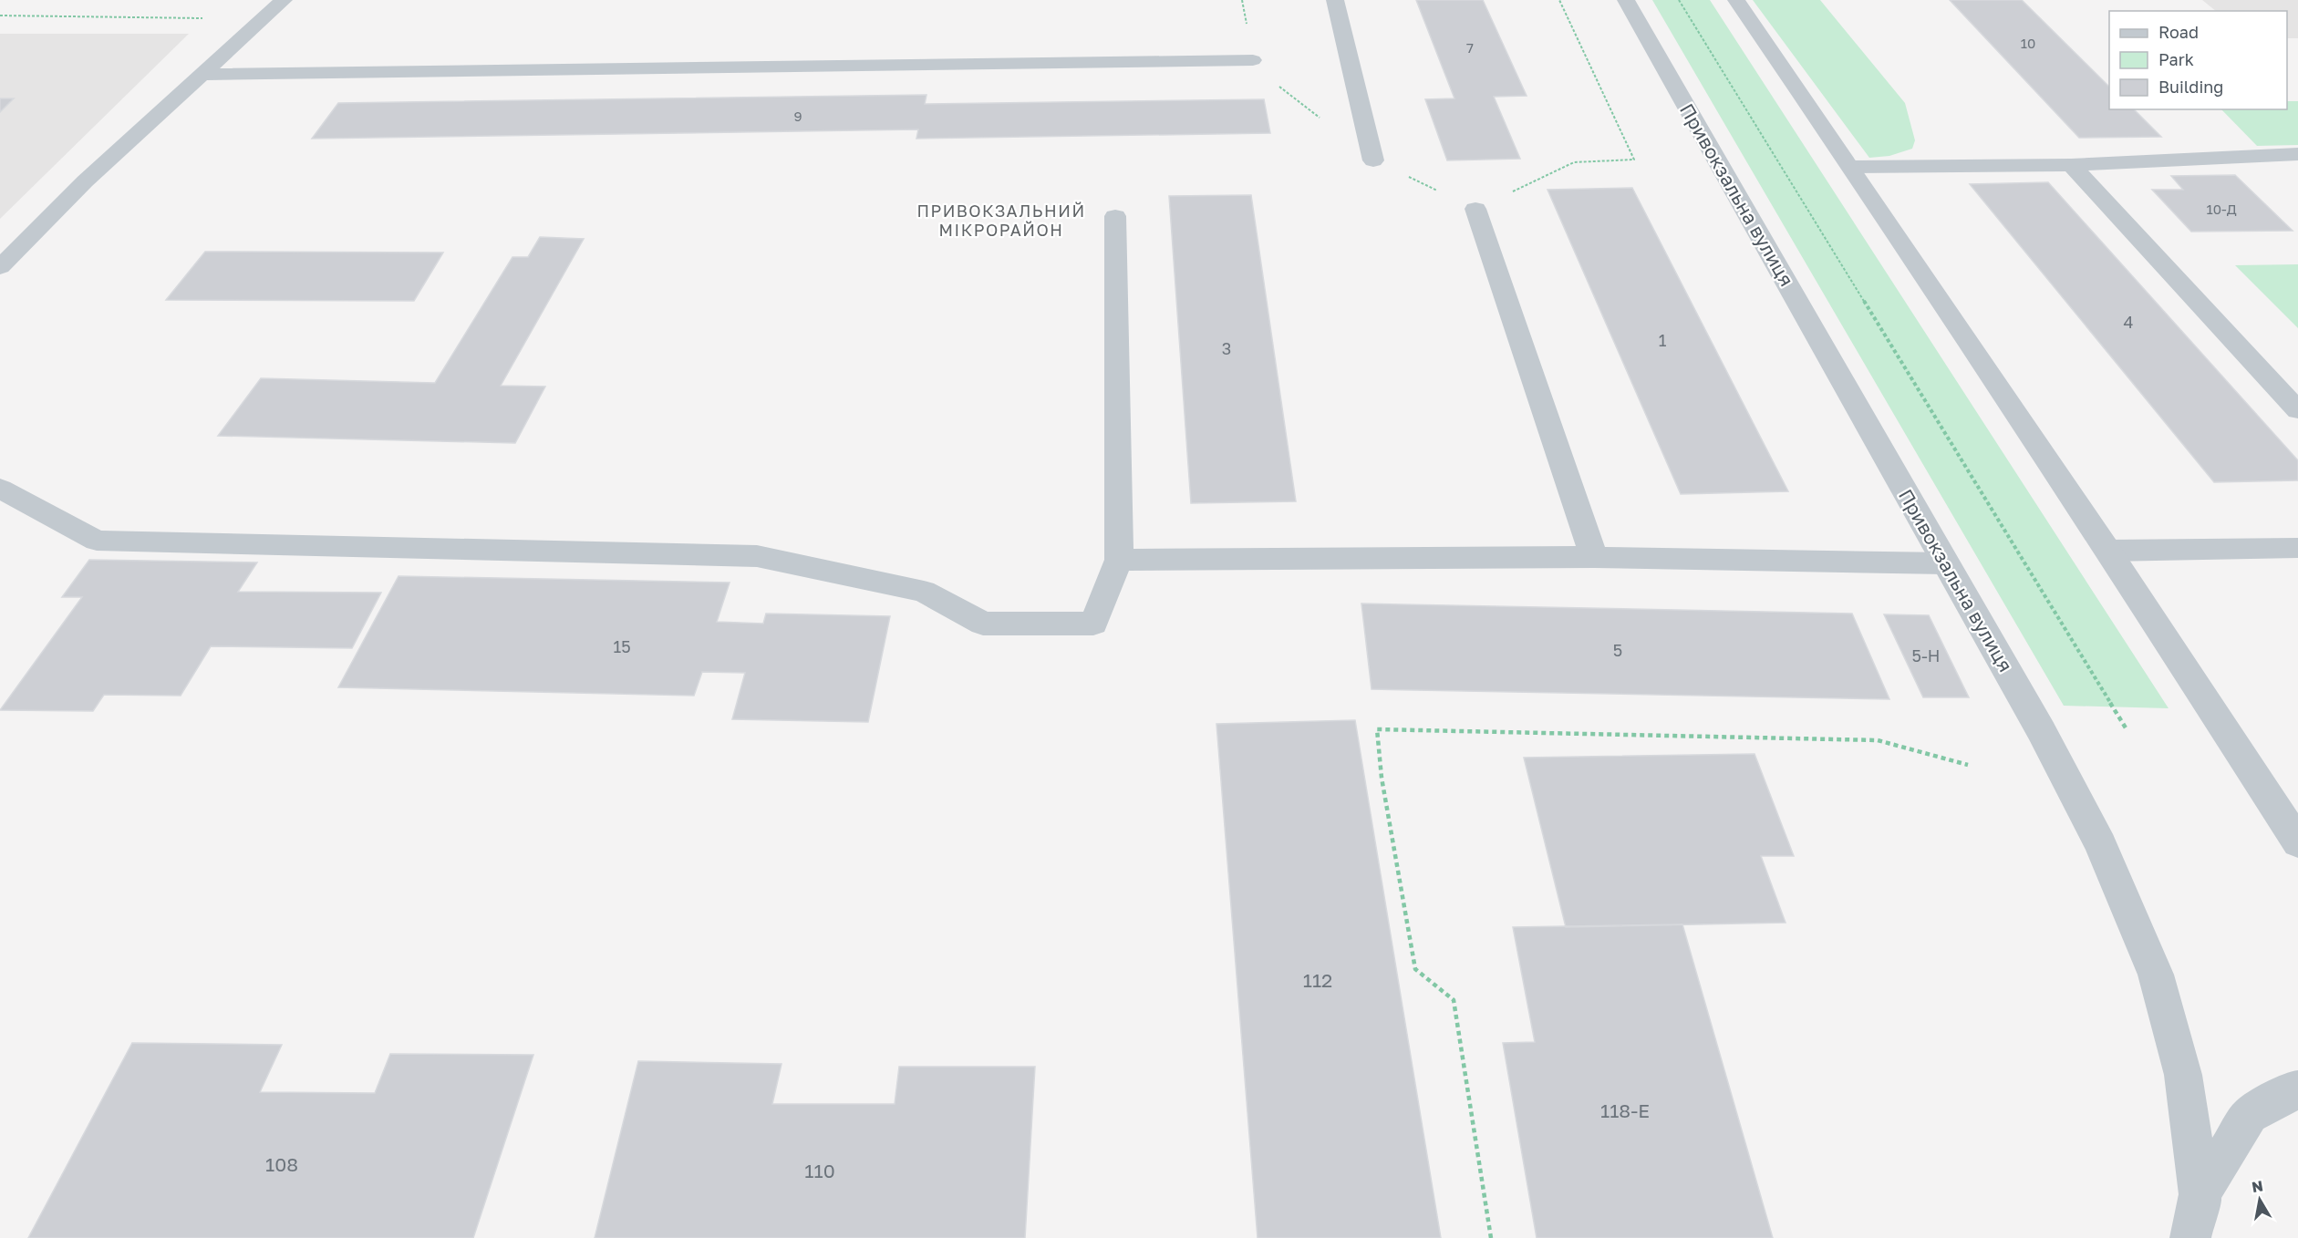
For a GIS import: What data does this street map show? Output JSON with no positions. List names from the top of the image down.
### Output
{
  "streets": {
    "street": ["Привокзальна вулиця"]
  },
  "districts": ["ПРИВОКЗАЛЬНИЙ МІКРОРАЙОН"],
  "house_numbers": [
    "10",
    "7",
    "9",
    "10-Д",
    "4",
    "1",
    "3",
    "15",
    "5",
    "5-Н",
    "112",
    "118-Е",
    "108",
    "110"
  ],
  "legend": ["Road", "Park", "Building"],
  "north": "top"
}
